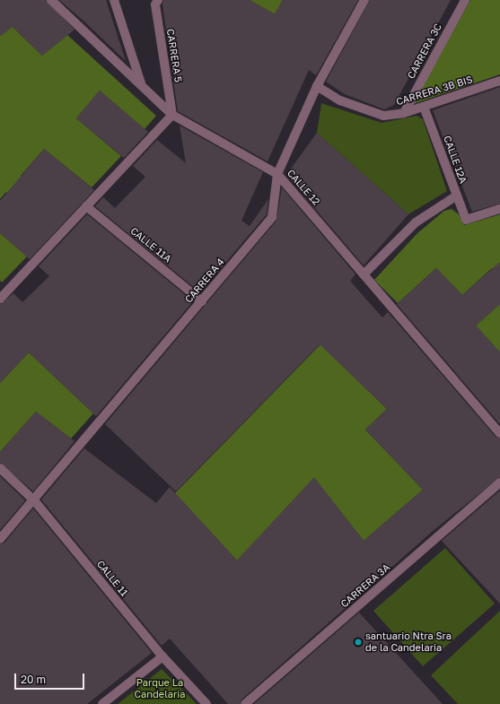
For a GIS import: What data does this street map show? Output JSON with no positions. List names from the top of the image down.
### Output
{
  "streets": {
    "street": [
      "CARRERA 3C",
      "CARRERA 5",
      "CARRERA 3B BIS",
      "CALLE 12A",
      "CALLE 12",
      "CALLE 11A",
      "CARRERA 4",
      "CALLE 11",
      "CARRERA 3A"
    ]
  },
  "crossings": [
    ["CARRERA 3C", "CARRERA 3B BIS"],
    ["CARRERA 5", "CALLE 12"],
    ["CARRERA 3B BIS", "CALLE 12A"],
    ["CARRERA 3B BIS", "CARRERA 4"],
    ["CALLE 12", "CARRERA 4"],
    ["CALLE 11A", "CARRERA 4"],
    ["CARRERA 4", "CALLE 11"]
  ],
  "parks": ["Parque La Candelaria"],
  "places": ["santuario Ntra Sra de la Candelaria"],
  "scale_bar": "20 m"
}
